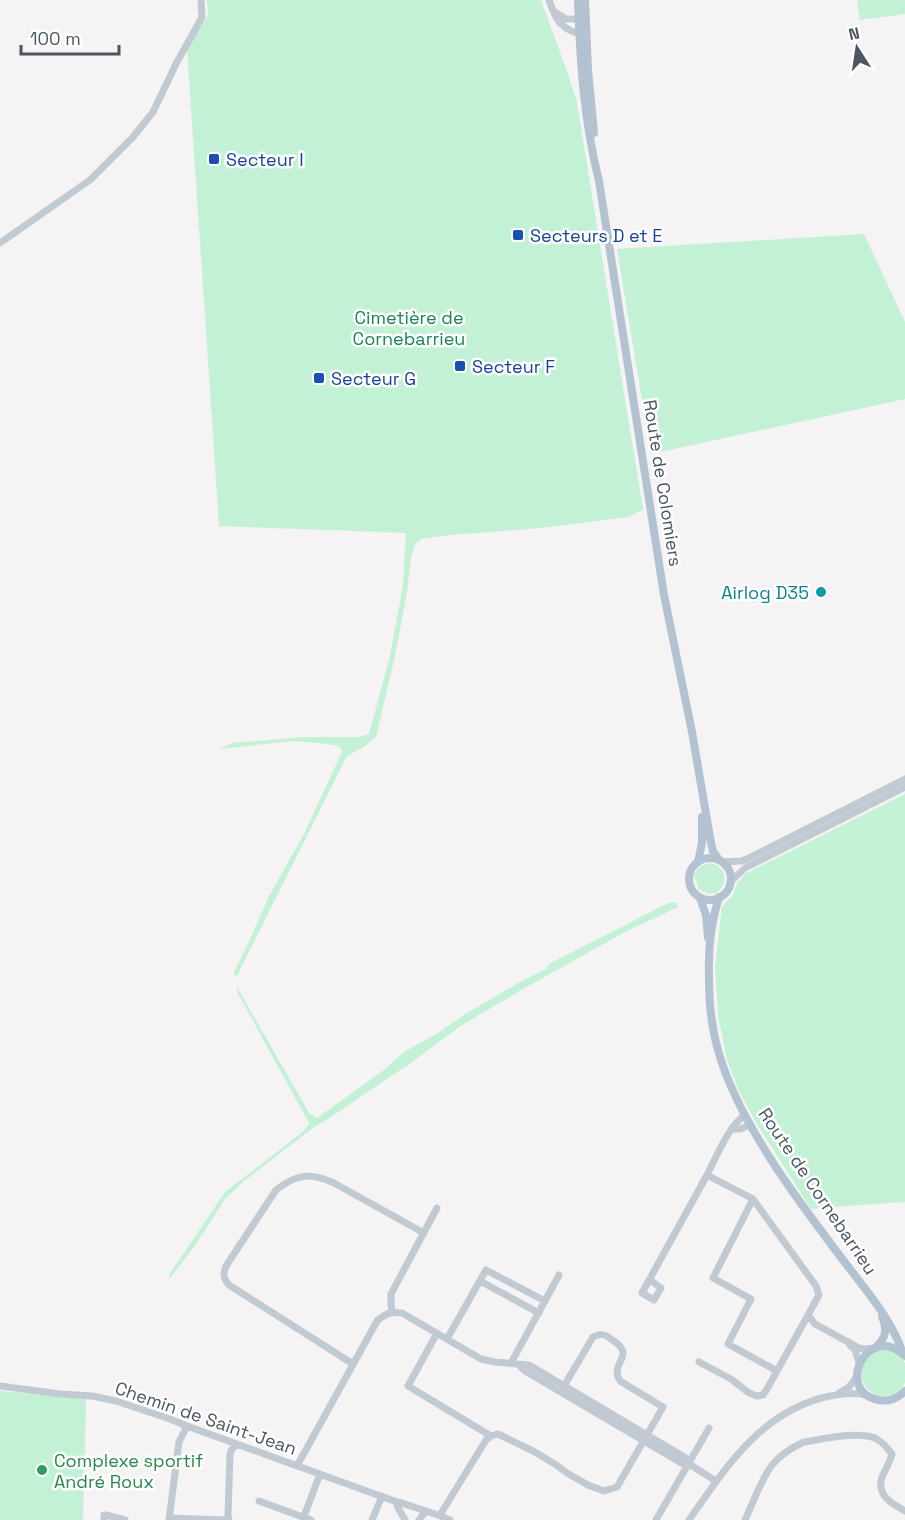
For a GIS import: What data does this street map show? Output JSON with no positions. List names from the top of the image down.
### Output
{
  "streets": {
    "main road": ["Route de Colomiers", "Route de Cornebarrieu"],
    "street": ["Chemin de Saint-Jean"]
  },
  "crossings": [
    ["Route de Colomiers", "Route de Cornebarrieu"]
  ],
  "parks": ["Cimetière de Cornebarrieu"],
  "places": {
    "transit": [
      "Secteur I",
      "Secteurs D et E",
      "Secteur F",
      "Secteur G"
    ],
    "other": ["Airlog D35", "Complexe sportif André Roux"]
  },
  "scale_bar": "100 m",
  "north": "top"
}
